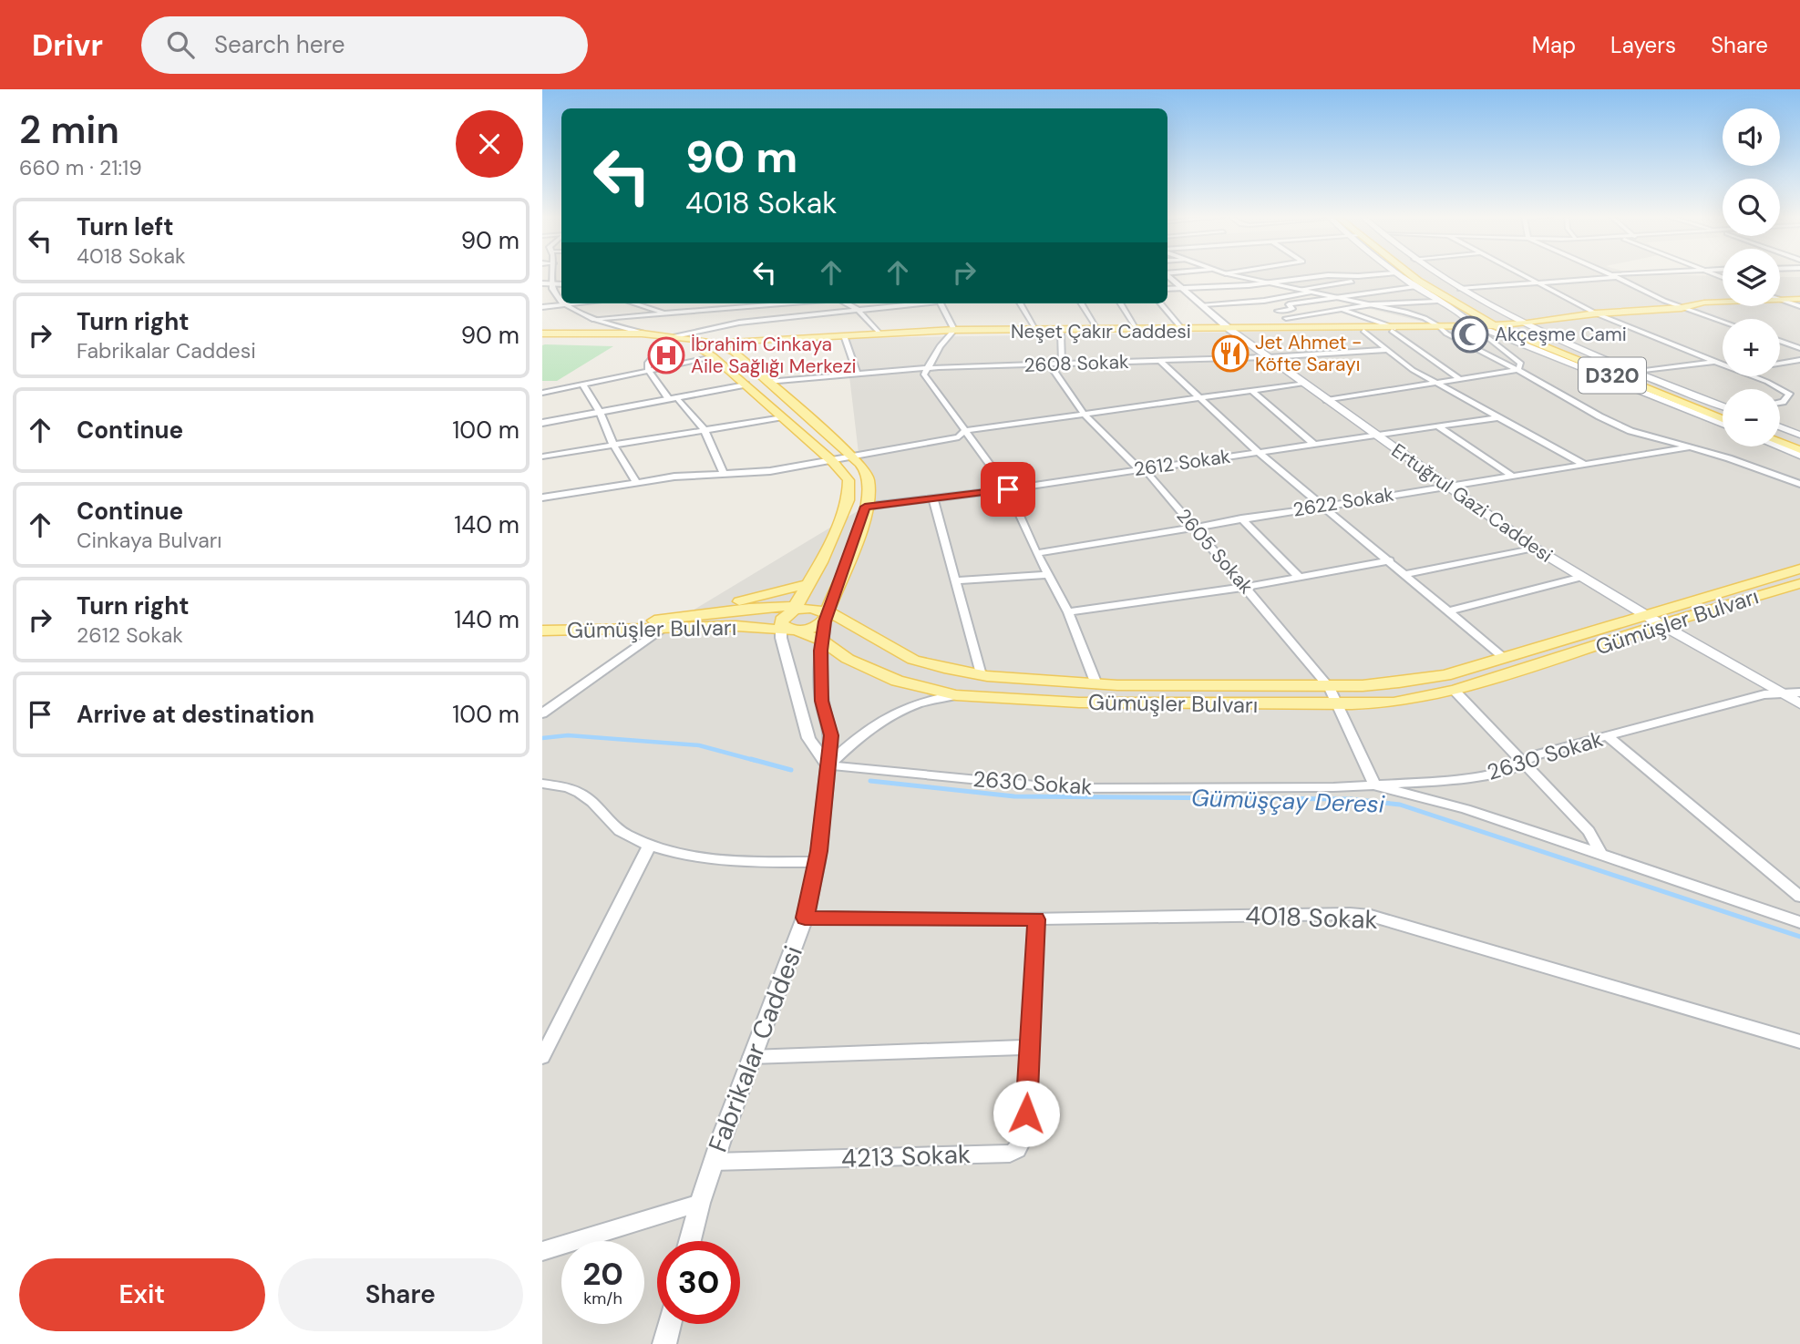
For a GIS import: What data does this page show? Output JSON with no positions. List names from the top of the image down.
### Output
{
  "streets": {
    "main road": [
      "Neşet Çakır Caddesi",
      "D320",
      "Ertuğrul Gazi Caddesi",
      "Gümüşler Bulvarı"
    ],
    "street": [
      "2608 Sokak",
      "2612 Sokak",
      "2622 Sokak",
      "2605 Sokak",
      "2630 Sokak",
      "4018 Sokak",
      "Fabrikalar Caddesi",
      "4213 Sokak"
    ]
  },
  "crossings": [
    ["Neşet Çakır Caddesi", "D320"],
    ["Neşet Çakır Caddesi", "Ertuğrul Gazi Caddesi"],
    ["Neşet Çakır Caddesi", "2605 Sokak"],
    ["2608 Sokak", "Ertuğrul Gazi Caddesi"],
    ["2608 Sokak", "2605 Sokak"],
    ["2612 Sokak", "Ertuğrul Gazi Caddesi"],
    ["2612 Sokak", "2605 Sokak"],
    ["2622 Sokak", "Ertuğrul Gazi Caddesi"],
    ["2622 Sokak", "2605 Sokak"],
    ["Ertuğrul Gazi Caddesi", "Gümüşler Bulvarı"],
    ["Ertuğrul Gazi Caddesi", "2630 Sokak"],
    ["2605 Sokak", "Gümüşler Bulvarı"],
    ["2605 Sokak", "2630 Sokak"],
    ["Gümüşler Bulvarı", "Fabrikalar Caddesi"],
    ["2630 Sokak", "Fabrikalar Caddesi"],
    ["4018 Sokak", "Fabrikalar Caddesi"],
    ["4018 Sokak", "4213 Sokak"],
    ["Fabrikalar Caddesi", "4213 Sokak"]
  ],
  "water": ["Gümüşçay Deresi"],
  "places": {
    "mosque": ["Akçeşme Cami"],
    "restaurant": ["Jet Ahmet - Köfte Sarayı"],
    "hospital": ["İbrahim Cinkaya Aile Sağlığı Merkezi"]
  },
  "page": {
    "header": "Drivr",
    "search": "Search here",
    "nav": ["Map", "Layers", "Share"],
    "heading": ["2 min", "660 m · 21:19"],
    "map_buttons": ["+", "−"],
    "turn": ["90 m", "4018 Sokak"],
    "list": [
      {
        "name": "Turn left",
        "note": "4018 Sokak",
        "value": "90 m"
      },
      {
        "name": "Turn right",
        "note": "Fabrikalar Caddesi",
        "value": "90 m"
      },
      {
        "name": "Continue",
        "value": "100 m"
      },
      {
        "name": "Continue",
        "note": "Cinkaya Bulvarı",
        "value": "140 m"
      },
      {
        "name": "Turn right",
        "note": "2612 Sokak",
        "value": "140 m"
      },
      {
        "name": "Arrive at destination",
        "value": "100 m"
      }
    ],
    "speed": "20 km/h",
    "limit": "30",
    "buttons": ["Exit", "Share"]
  }
}
